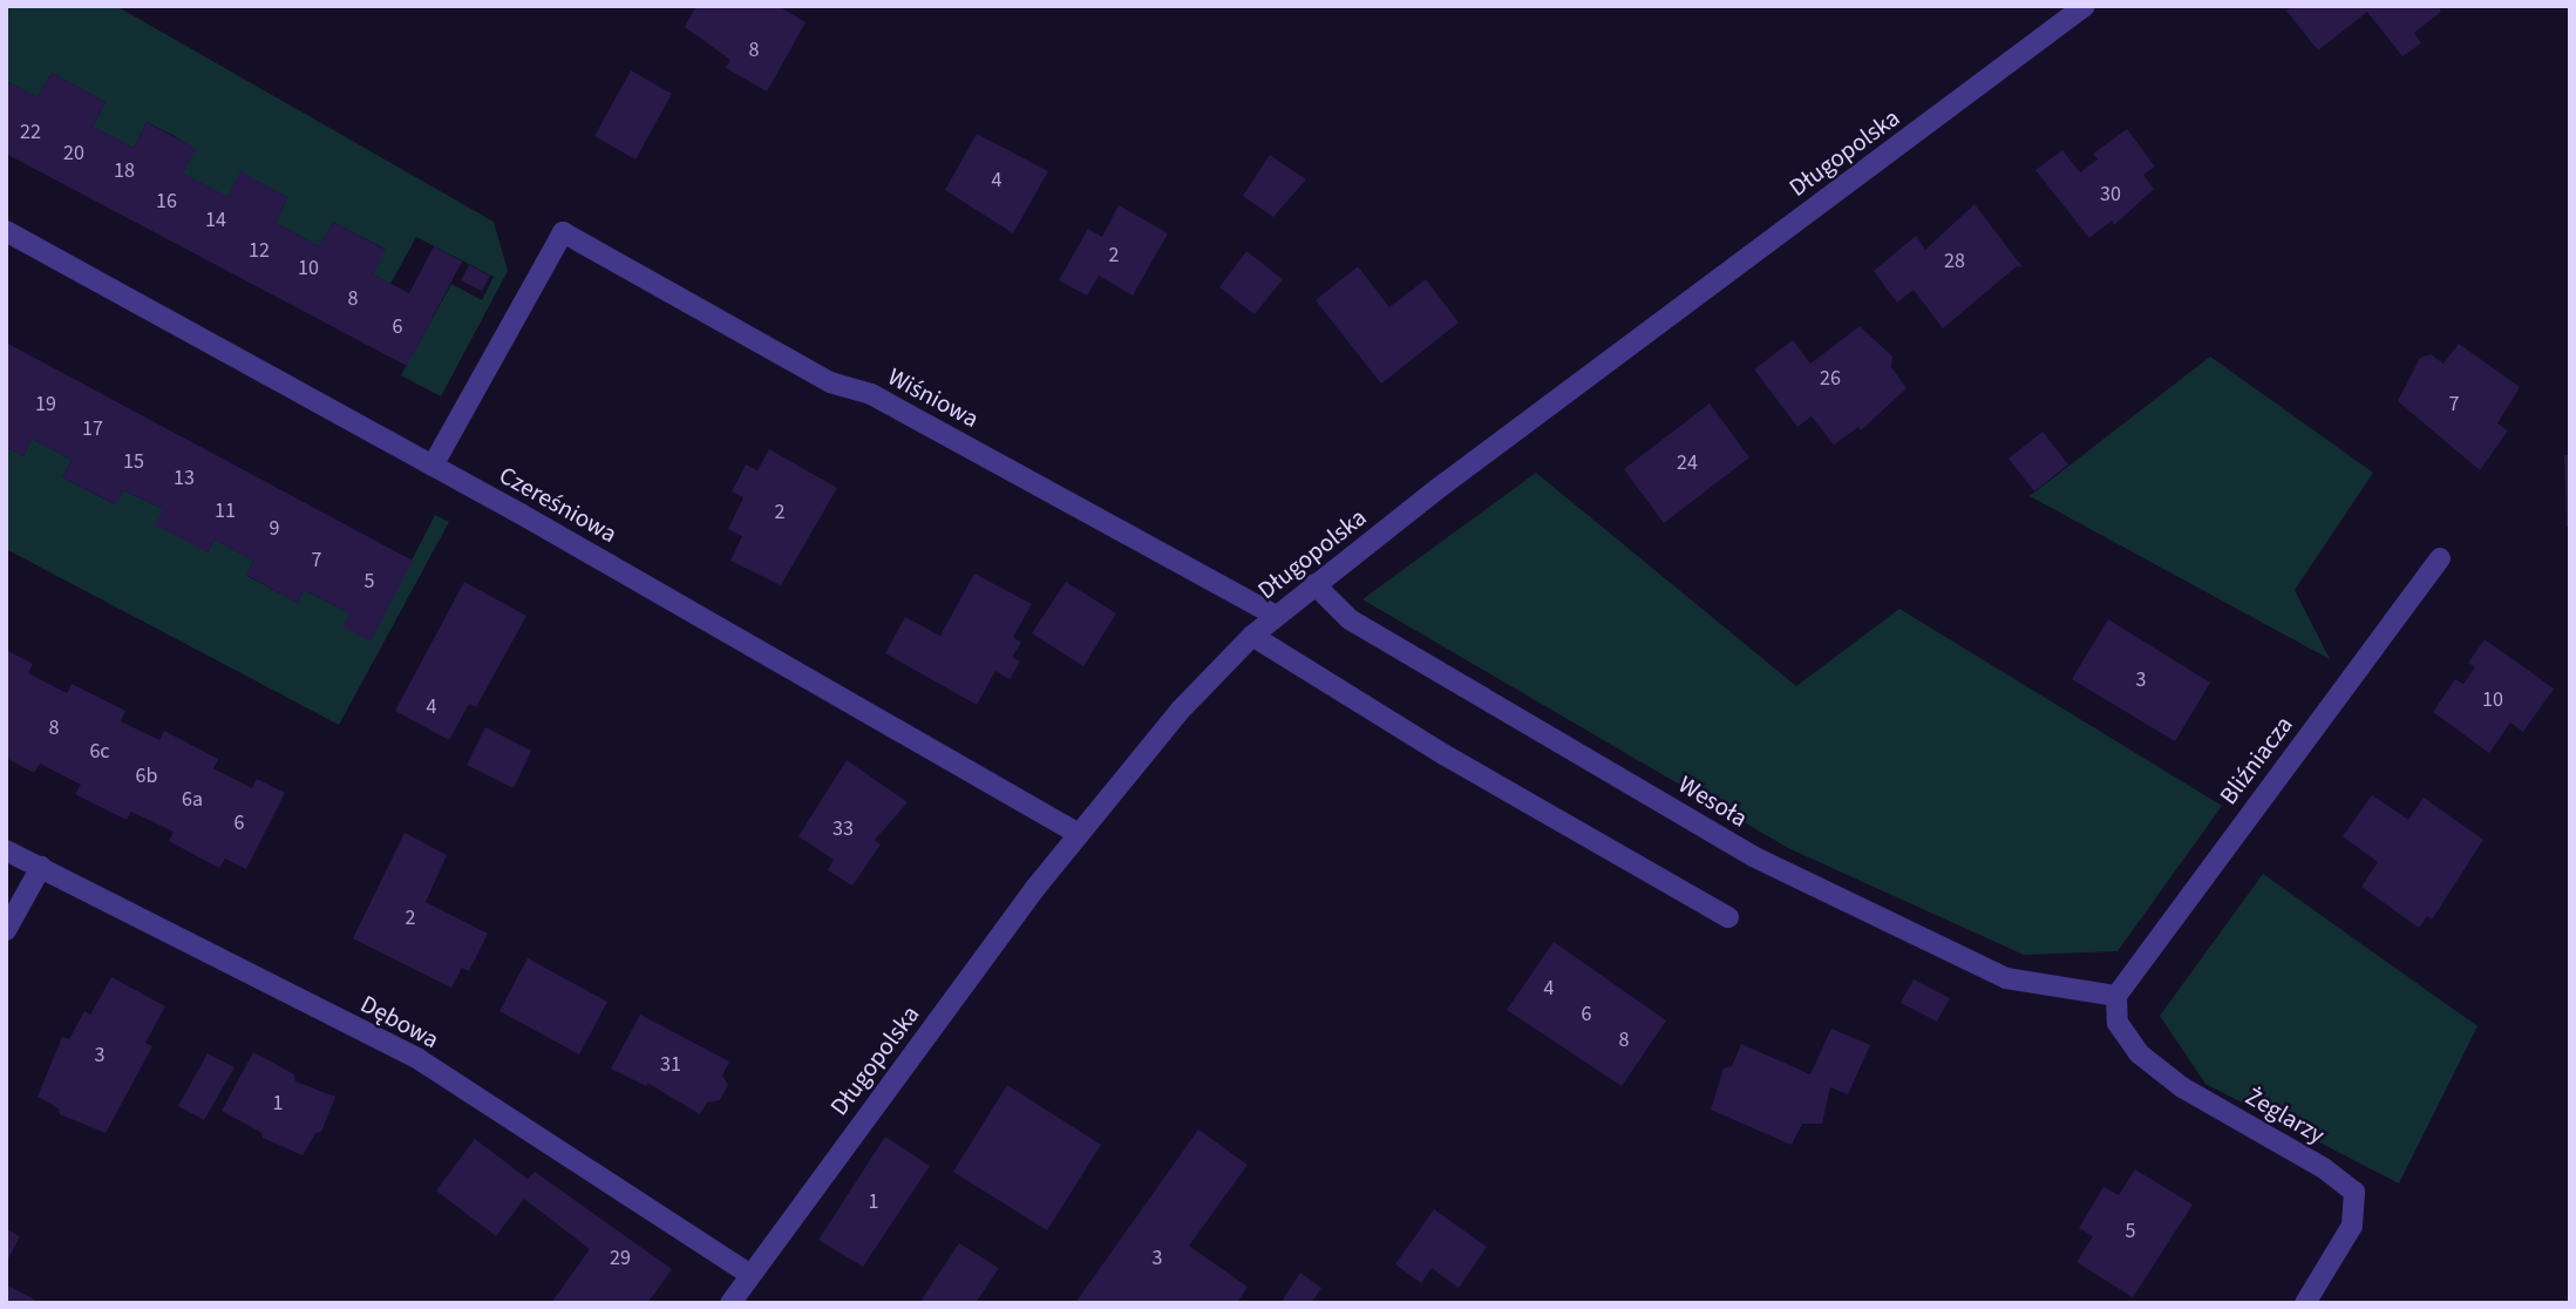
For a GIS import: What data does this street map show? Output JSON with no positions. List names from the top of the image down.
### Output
{
  "streets": {
    "street": [
      "Długopolska",
      "Wiśniowa",
      "Czereśniowa",
      "Bliźniacza",
      "Wesoła",
      "Dębowa",
      "Żeglarzy"
    ]
  },
  "crossings": [
    ["Długopolska", "Wiśniowa"],
    ["Długopolska", "Czereśniowa"],
    ["Długopolska", "Wesoła"],
    ["Długopolska", "Dębowa"],
    ["Wiśniowa", "Czereśniowa"],
    ["Bliźniacza", "Wesoła"],
    ["Bliźniacza", "Żeglarzy"],
    ["Wesoła", "Żeglarzy"]
  ],
  "house_numbers": [
    "8",
    "22",
    "20",
    "18",
    "4",
    "30",
    "16",
    "14",
    "12",
    "2",
    "28",
    "10",
    "8",
    "6",
    "26",
    "19",
    "7",
    "17",
    "15",
    "24",
    "13",
    "11",
    "2",
    "9",
    "7",
    "5",
    "3",
    "10",
    "4",
    "8",
    "6c",
    "6b",
    "6a",
    "6",
    "33",
    "2",
    "4",
    "6",
    "8",
    "3",
    "31",
    "1",
    "1",
    "5",
    "29",
    "3"
  ]
}
